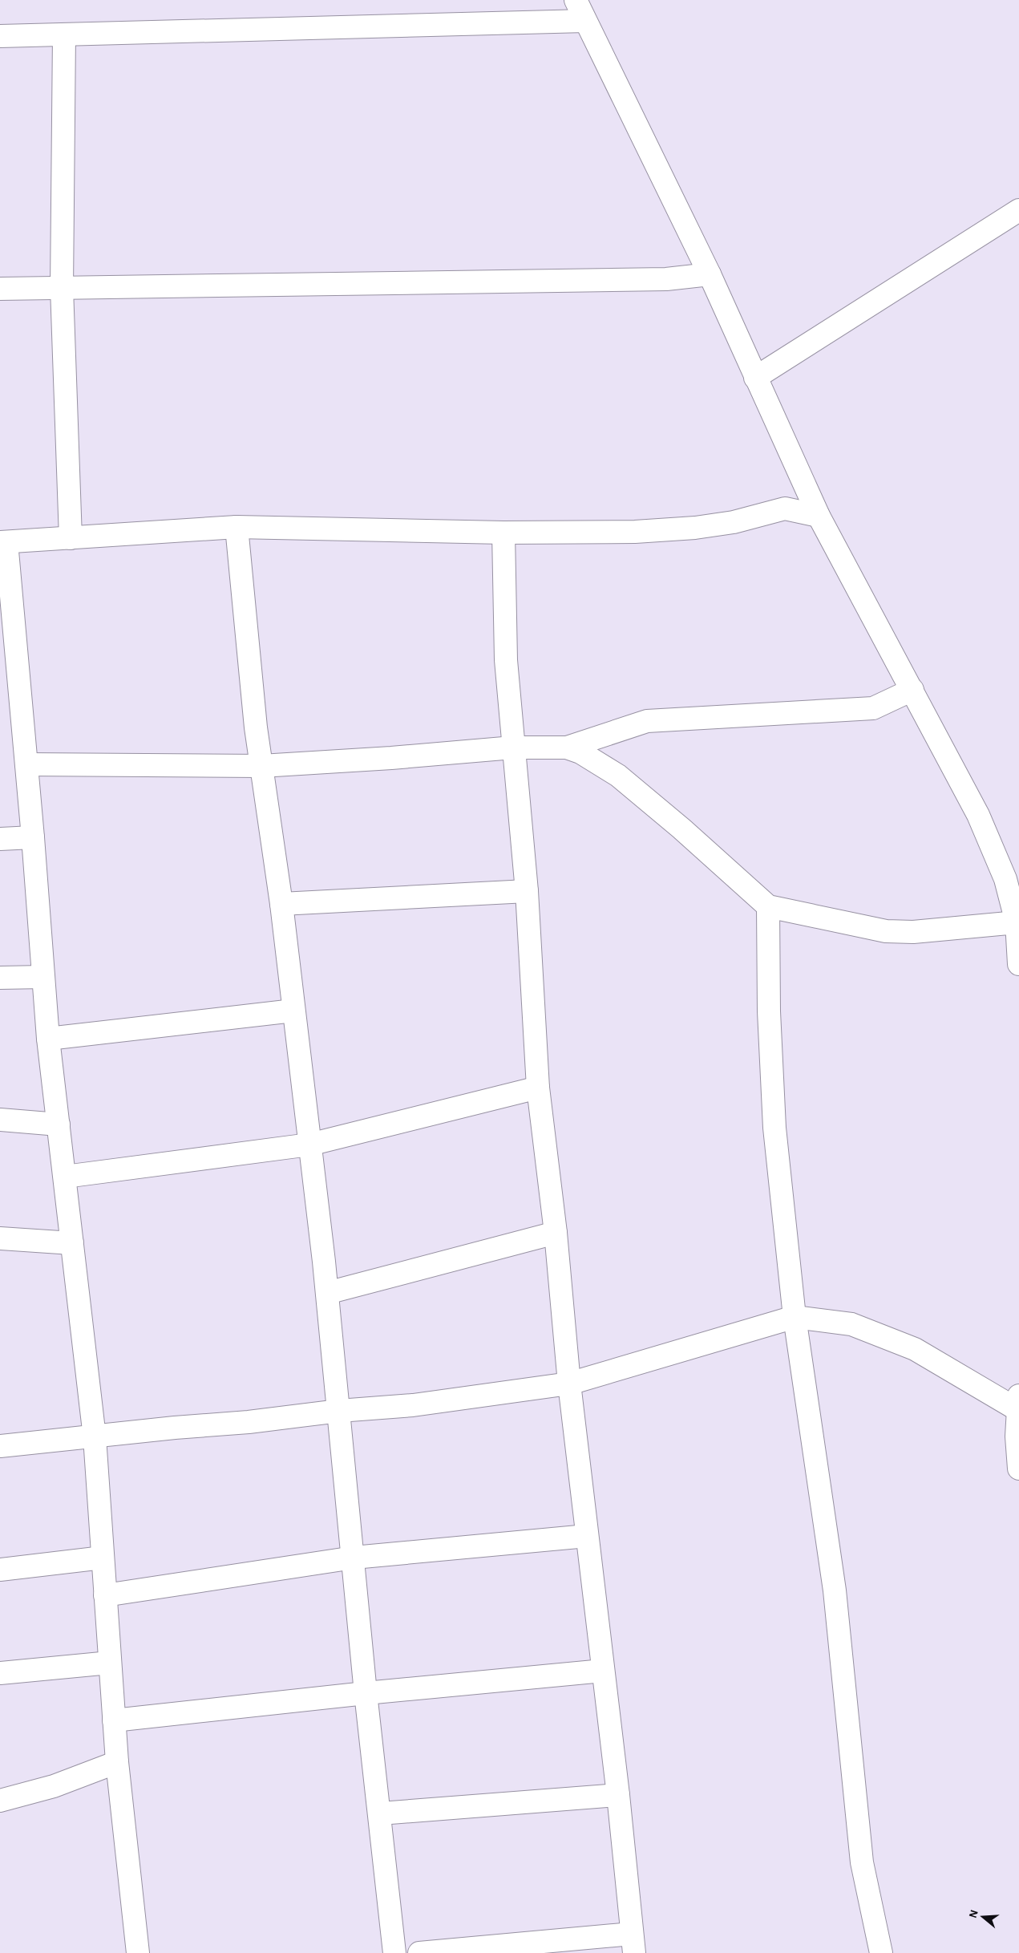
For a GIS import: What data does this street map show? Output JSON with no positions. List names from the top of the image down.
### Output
{
  "north": "left"
}
